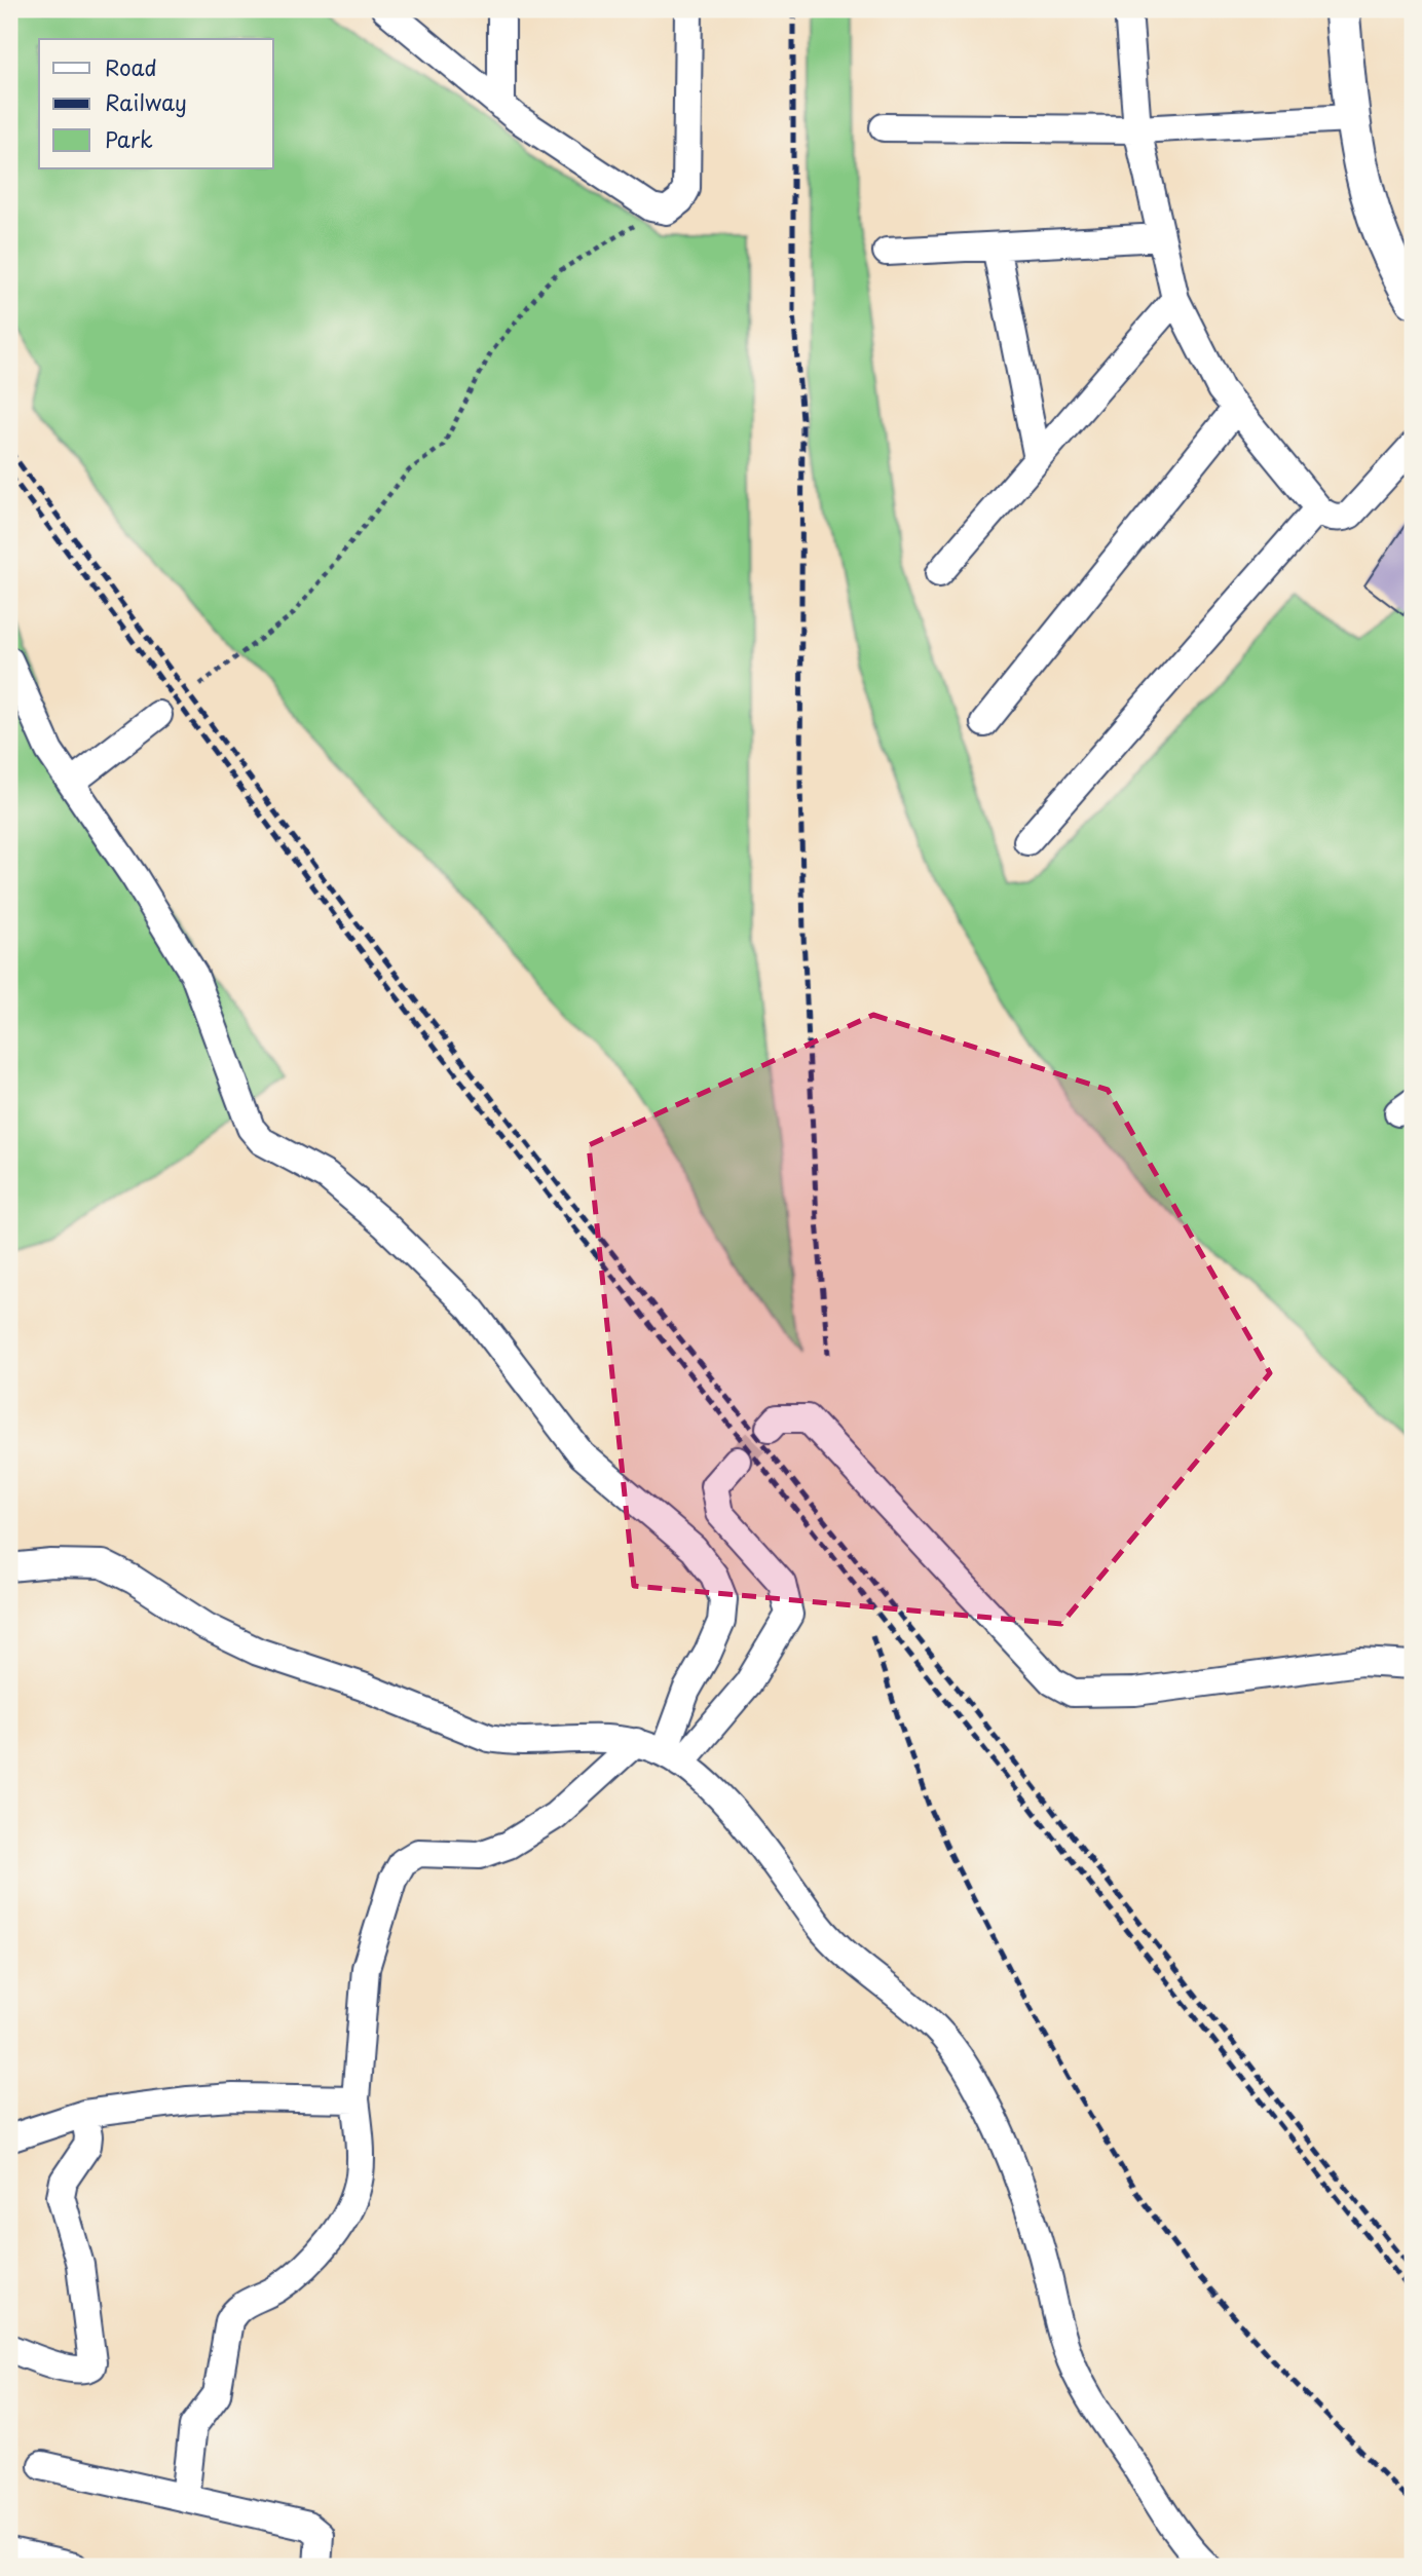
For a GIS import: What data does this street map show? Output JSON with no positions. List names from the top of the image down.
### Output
{
  "legend": ["Road", "Railway", "Park"]
}
